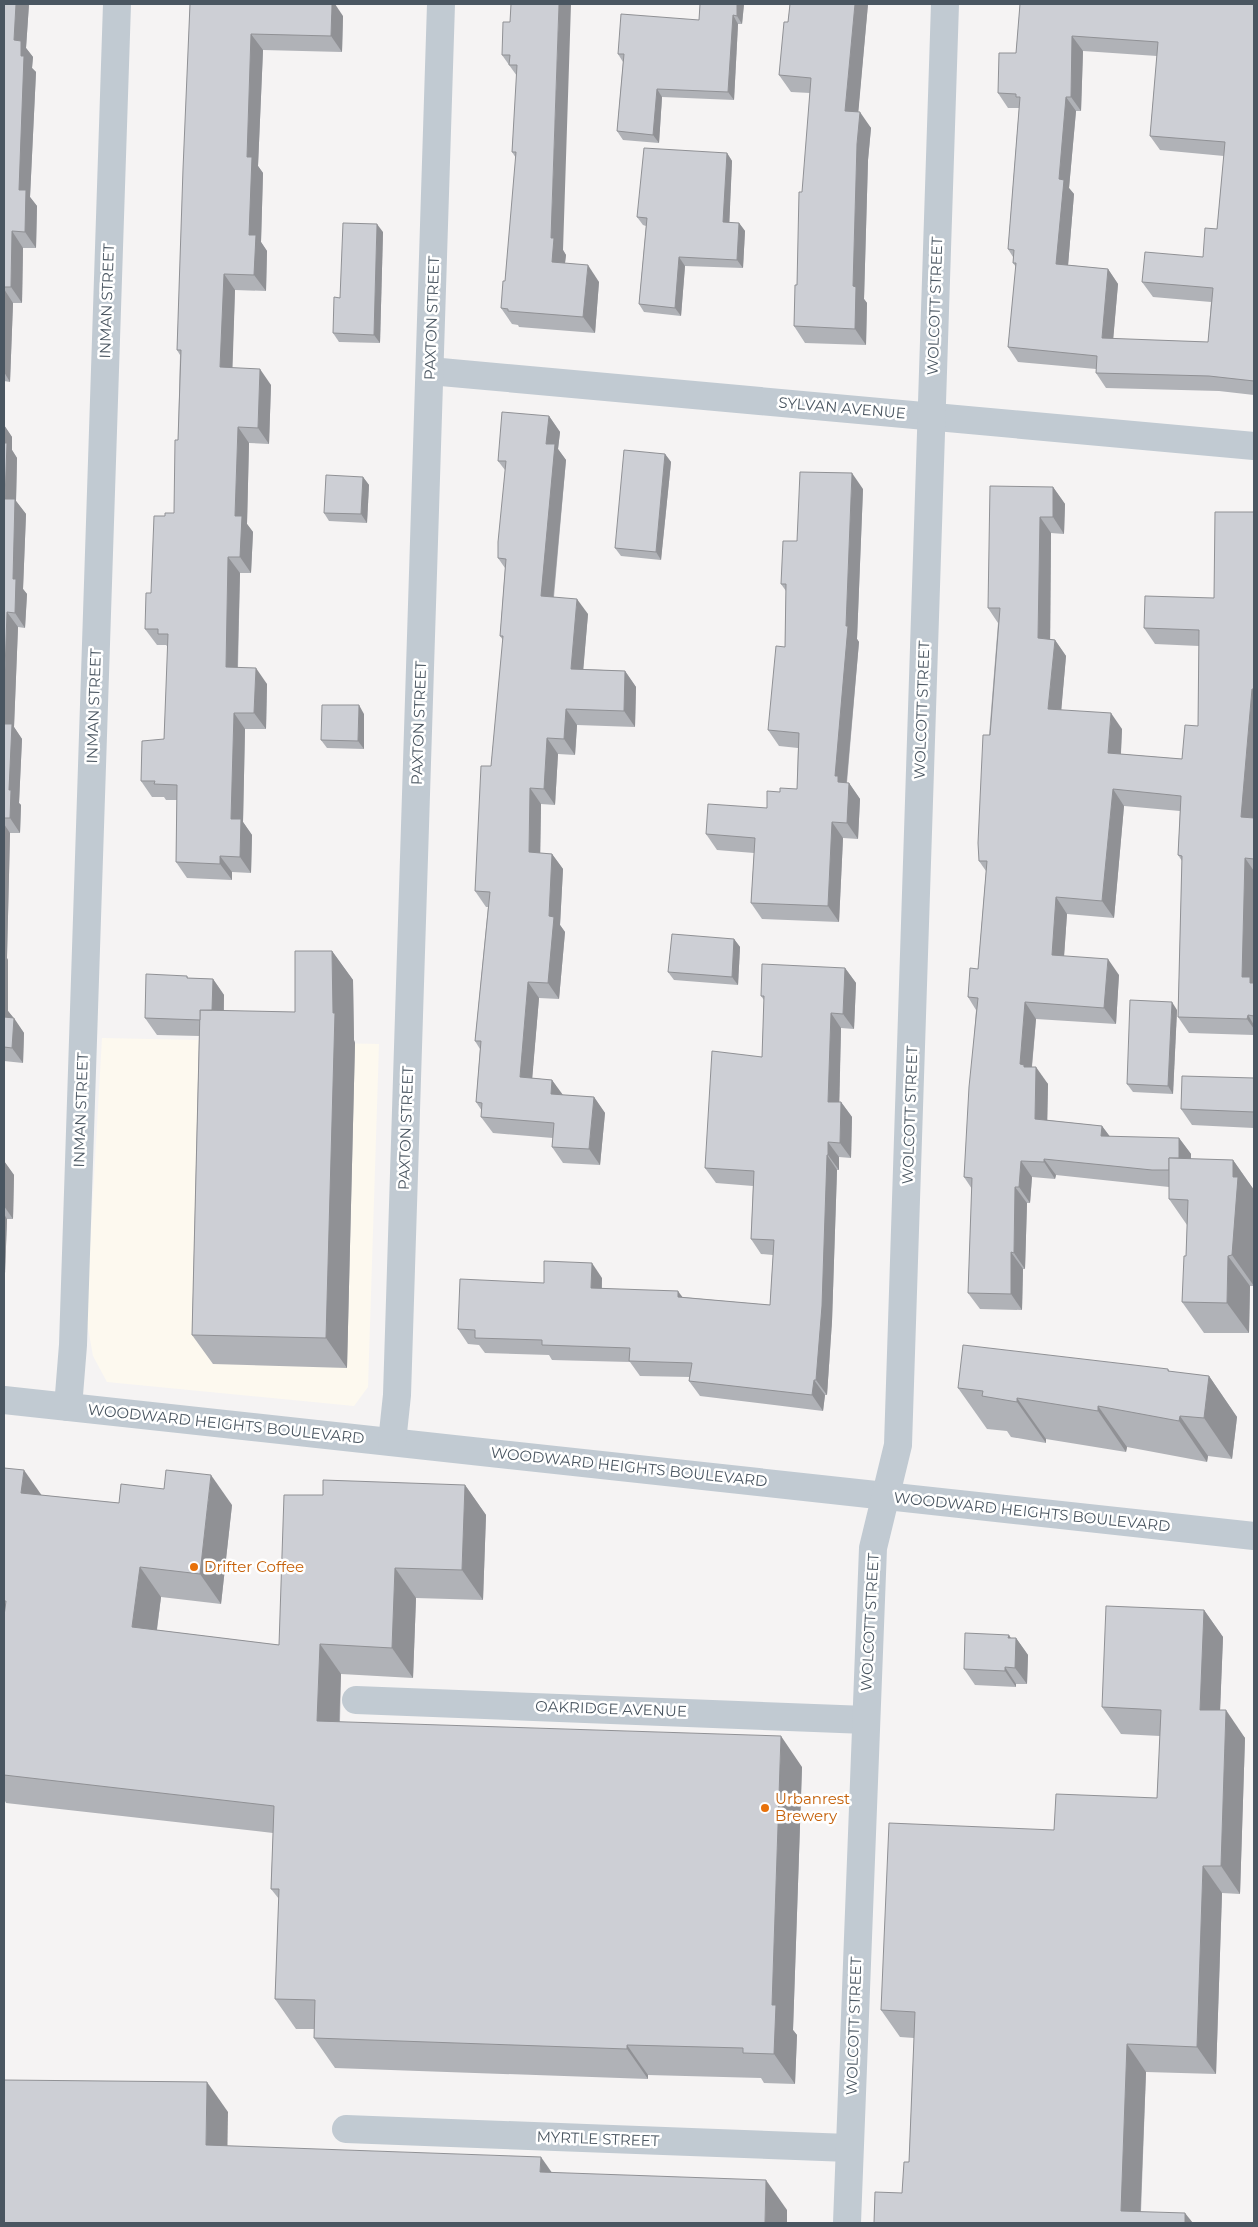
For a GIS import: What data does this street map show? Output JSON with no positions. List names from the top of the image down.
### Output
{
  "streets": {
    "street": [
      "INMAN STREET",
      "WOLCOTT STREET",
      "PAXTON STREET",
      "SYLVAN AVENUE",
      "WOODWARD HEIGHTS BOULEVARD",
      "OAKRIDGE AVENUE",
      "MYRTLE STREET"
    ]
  },
  "crossings": [
    ["INMAN STREET", "WOODWARD HEIGHTS BOULEVARD"],
    ["WOLCOTT STREET", "SYLVAN AVENUE"],
    ["WOLCOTT STREET", "WOODWARD HEIGHTS BOULEVARD"],
    ["WOLCOTT STREET", "OAKRIDGE AVENUE"],
    ["WOLCOTT STREET", "MYRTLE STREET"],
    ["PAXTON STREET", "SYLVAN AVENUE"],
    ["PAXTON STREET", "WOODWARD HEIGHTS BOULEVARD"]
  ],
  "places": ["Drifter Coffee", "Urbanrest Brewery"]
}
